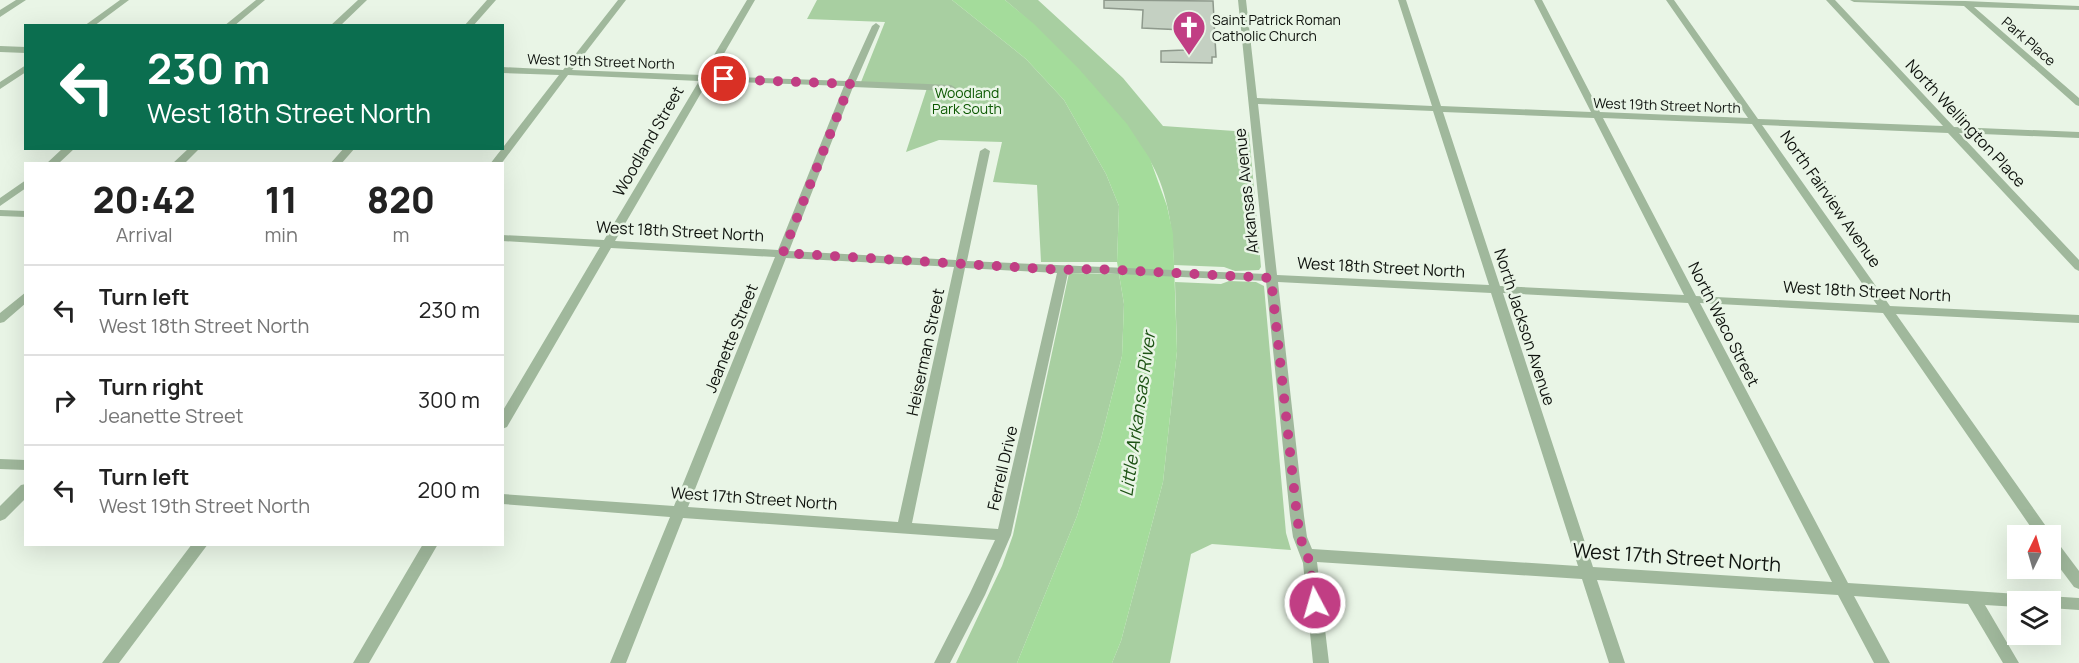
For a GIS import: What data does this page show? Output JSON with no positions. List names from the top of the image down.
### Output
{
  "streets": {
    "street": [
      "Park Place",
      "West 19th Street North",
      "North Wellington Place",
      "Woodland Street",
      "Arkansas Avenue",
      "North Fairview Avenue",
      "West 18th Street North",
      "North Waco Street",
      "North Jackson Avenue",
      "Jeanette Street",
      "Heiserman Street",
      "Ferrell Drive",
      "West 17th Street North"
    ]
  },
  "crossings": [
    ["West 19th Street North", "North Wellington Place"],
    ["West 19th Street North", "Woodland Street"],
    ["West 19th Street North", "Arkansas Avenue"],
    ["West 19th Street North", "North Fairview Avenue"],
    ["West 19th Street North", "North Waco Street"],
    ["West 19th Street North", "North Jackson Avenue"],
    ["West 19th Street North", "Jeanette Street"],
    ["Woodland Street", "West 18th Street North"],
    ["Arkansas Avenue", "West 18th Street North"],
    ["Arkansas Avenue", "West 17th Street North"],
    ["North Fairview Avenue", "West 18th Street North"],
    ["West 18th Street North", "North Waco Street"],
    ["West 18th Street North", "North Jackson Avenue"],
    ["West 18th Street North", "Jeanette Street"],
    ["West 18th Street North", "Heiserman Street"],
    ["West 18th Street North", "Ferrell Drive"],
    ["North Waco Street", "West 17th Street North"],
    ["North Jackson Avenue", "West 17th Street North"],
    ["Jeanette Street", "West 17th Street North"],
    ["Heiserman Street", "West 17th Street North"],
    ["Ferrell Drive", "West 17th Street North"]
  ],
  "water": ["Little Arkansas River"],
  "parks": ["Woodland Park South"],
  "places": {
    "church": ["Saint Patrick Roman Catholic Church"]
  },
  "north": "top",
  "page": {
    "turn": ["230 m", "West 18th Street North"],
    "eta": [
      "20:42",
      "Arrival",
      "11",
      "min",
      "820",
      "m"
    ],
    "list": [
      {
        "name": "Turn left",
        "note": "West 18th Street North",
        "value": "230 m"
      },
      {
        "name": "Turn right",
        "note": "Jeanette Street",
        "value": "300 m"
      },
      {
        "name": "Turn left",
        "note": "West 19th Street North",
        "value": "200 m"
      }
    ]
  }
}
